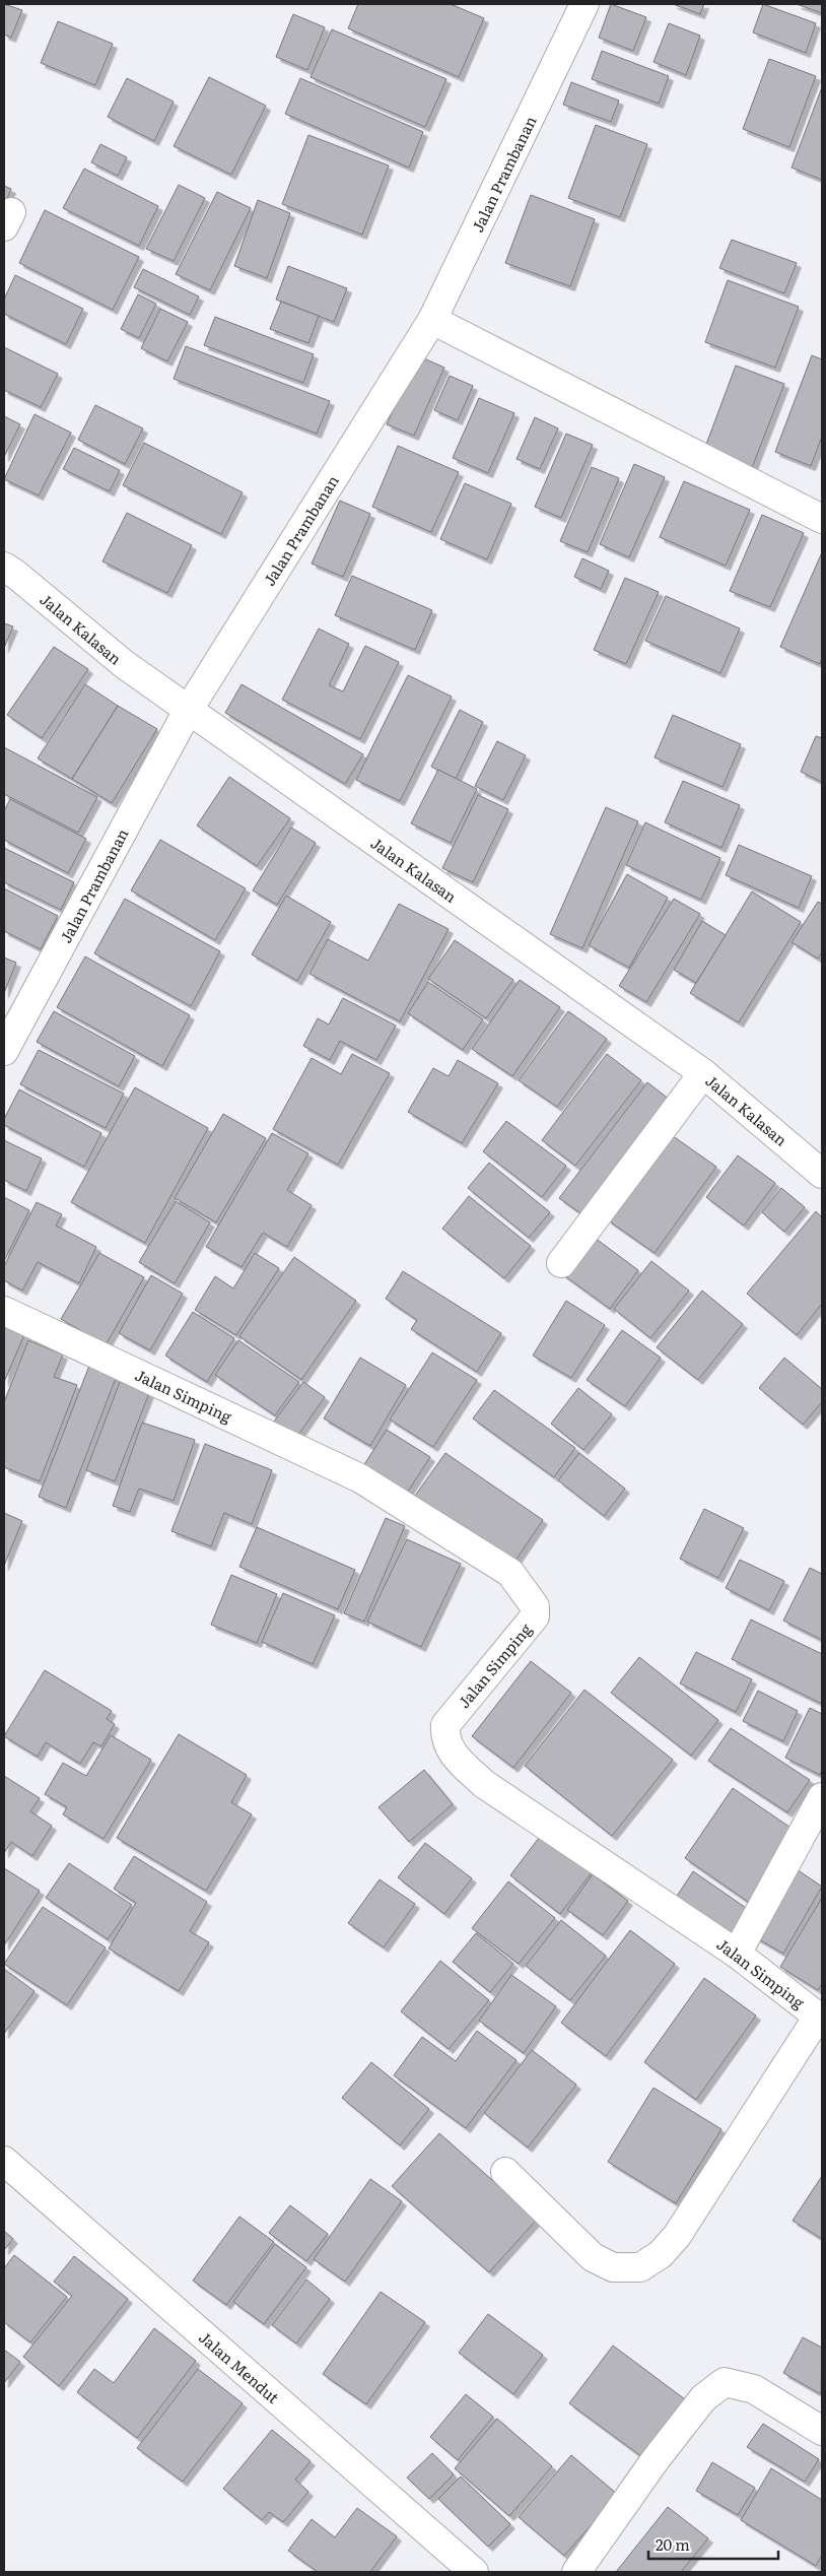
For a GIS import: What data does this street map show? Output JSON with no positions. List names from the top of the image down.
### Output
{
  "streets": {
    "street": [
      "Jalan Prambanan",
      "Jalan Kalasan",
      "Jalan Simping",
      "Jalan Mendut"
    ]
  },
  "crossings": [
    ["Jalan Prambanan", "Jalan Kalasan"]
  ],
  "scale_bar": "20 m"
}
